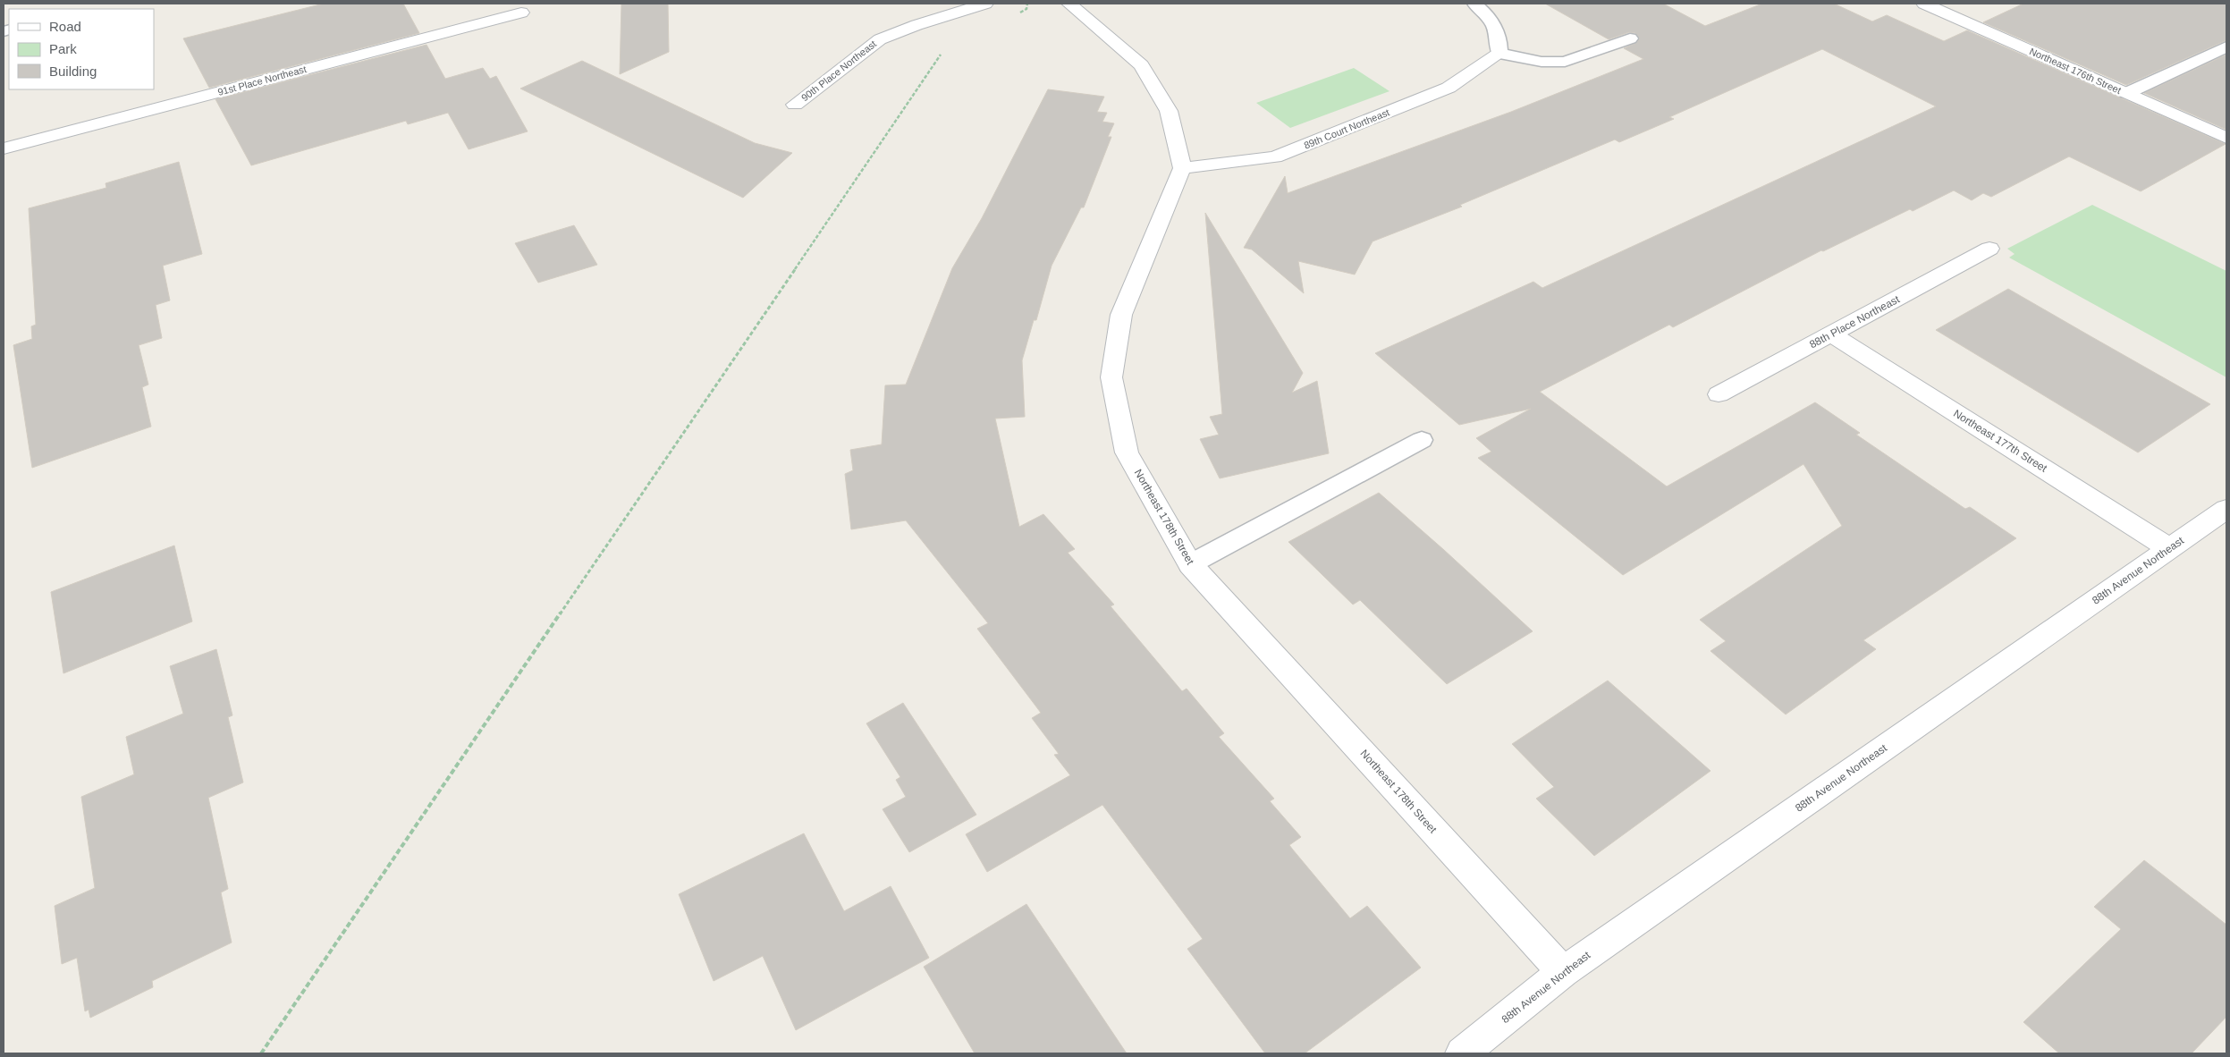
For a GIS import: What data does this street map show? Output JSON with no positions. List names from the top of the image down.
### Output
{
  "streets": {
    "street": [
      "90th Place Northeast",
      "Northeast 176th Street",
      "91st Place Northeast",
      "89th Court Northeast",
      "88th Place Northeast",
      "Northeast 177th Street",
      "Northeast 178th Street",
      "88th Avenue Northeast"
    ]
  },
  "crossings": [
    ["89th Court Northeast", "Northeast 178th Street"],
    ["88th Place Northeast", "Northeast 177th Street"],
    ["Northeast 177th Street", "88th Avenue Northeast"],
    ["Northeast 178th Street", "88th Avenue Northeast"]
  ],
  "legend": ["Road", "Park", "Building"]
}
